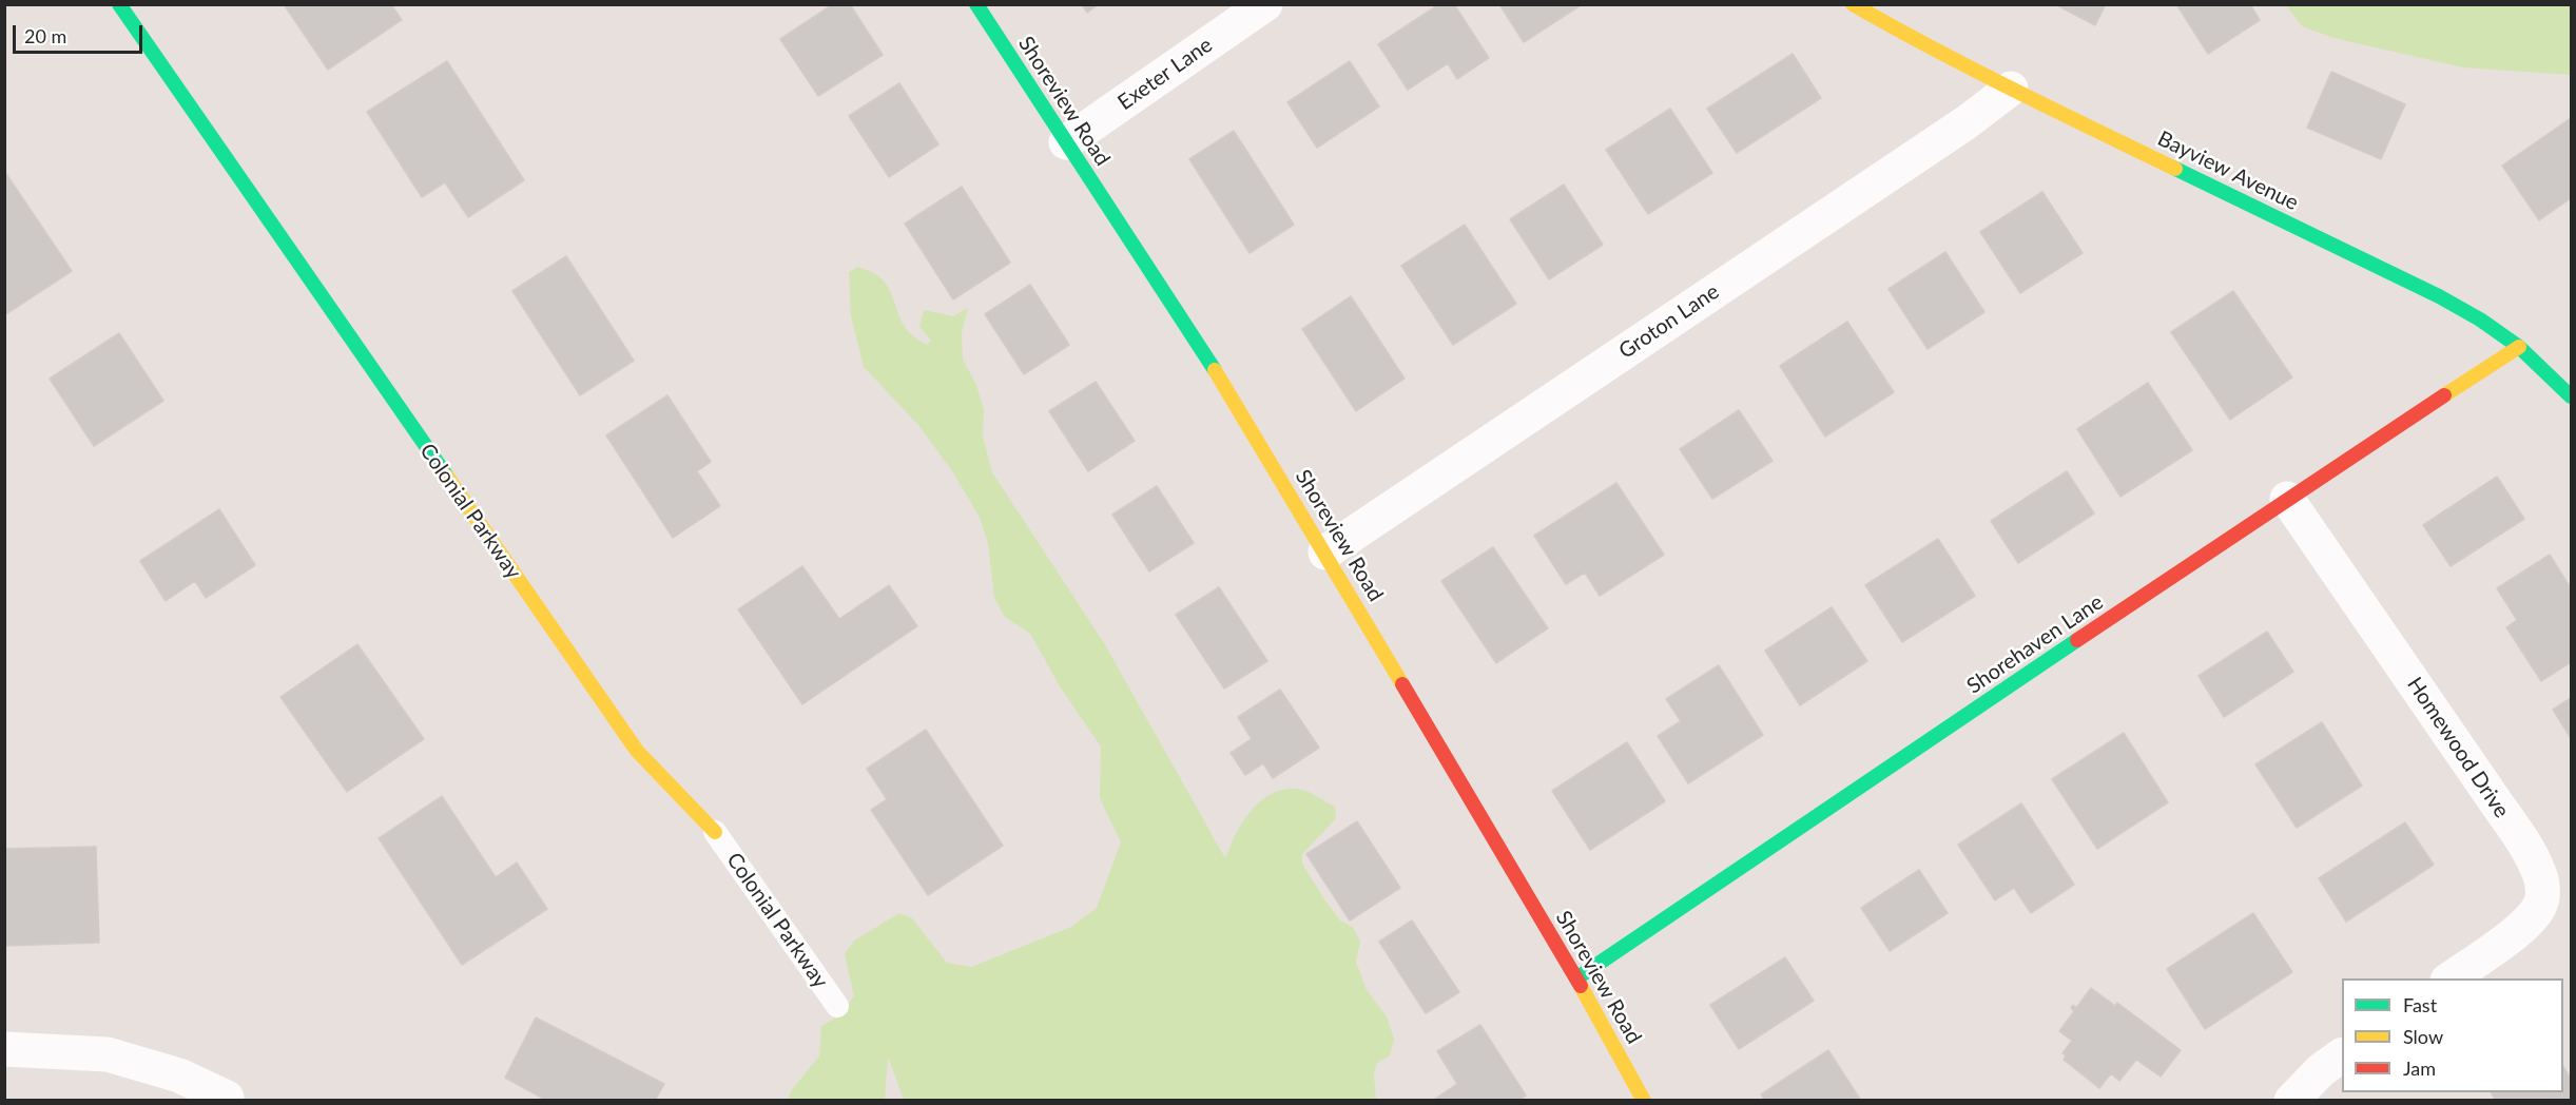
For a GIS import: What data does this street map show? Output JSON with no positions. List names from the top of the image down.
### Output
{
  "streets": {
    "street": [
      "Exeter Lane",
      "Shoreview Road",
      "Bayview Avenue",
      "Groton Lane",
      "Colonial Parkway",
      "Shorehaven Lane",
      "Homewood Drive"
    ]
  },
  "crossings": [
    ["Exeter Lane", "Shoreview Road"],
    ["Shoreview Road", "Groton Lane"],
    ["Shoreview Road", "Shorehaven Lane"],
    ["Bayview Avenue", "Groton Lane"],
    ["Bayview Avenue", "Shorehaven Lane"],
    ["Shorehaven Lane", "Homewood Drive"]
  ],
  "legend": ["Fast", "Slow", "Jam"],
  "scale_bar": "20 m"
}
